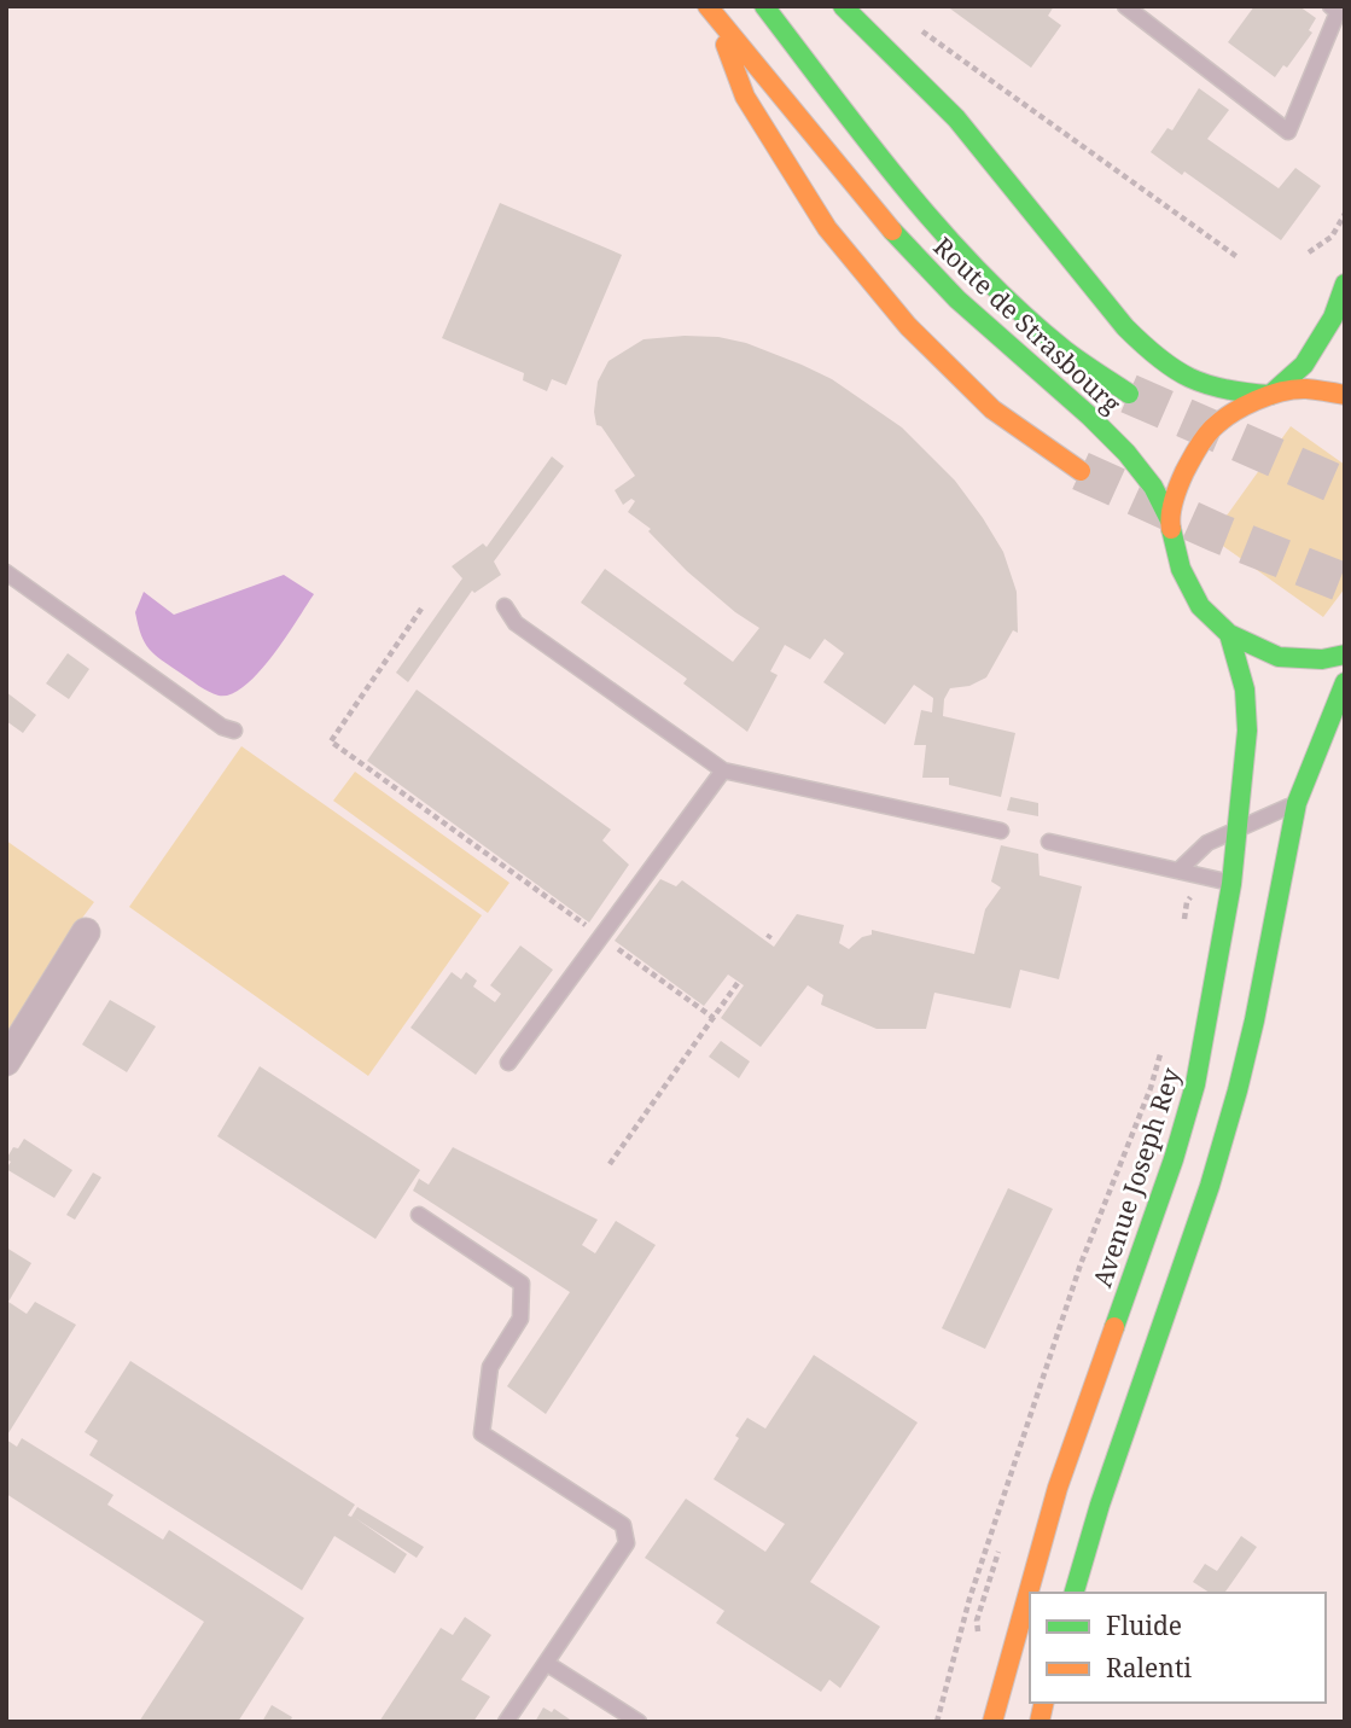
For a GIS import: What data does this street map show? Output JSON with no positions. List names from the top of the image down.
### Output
{
  "streets": {
    "main road": ["Route de Strasbourg", "Avenue Joseph Rey"]
  },
  "legend": ["Fluide", "Ralenti"]
}
